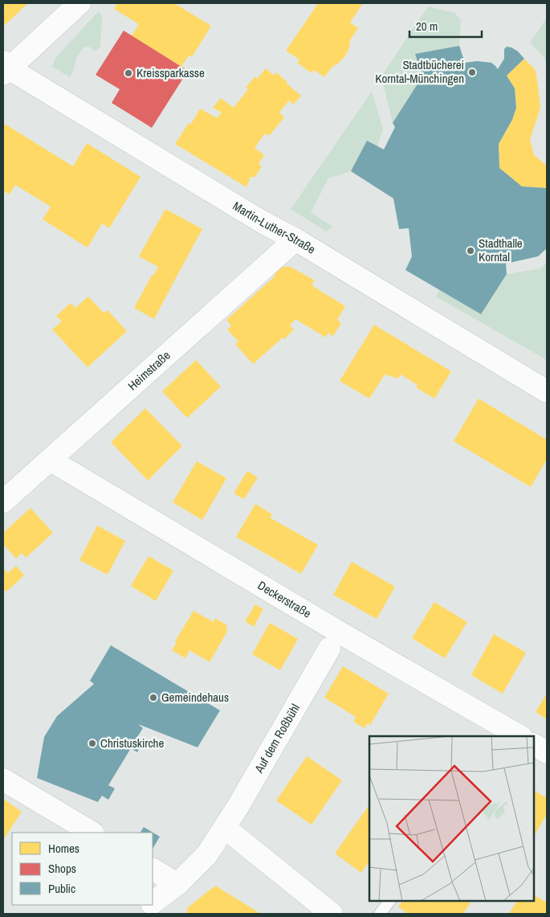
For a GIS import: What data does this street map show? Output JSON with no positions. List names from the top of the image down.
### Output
{
  "streets": {
    "street": [
      "Martin-Luther-Straße",
      "Heimstraße",
      "Deckerstraße",
      "Auf dem Roßbühl"
    ]
  },
  "crossings": [
    ["Martin-Luther-Straße", "Heimstraße"],
    ["Heimstraße", "Deckerstraße"]
  ],
  "places": [
    "Stadtbücherei Korntal-Münchingen",
    "Kreissparkasse",
    "Stadthalle Korntal",
    "Gemeindehaus",
    "Christuskirche"
  ],
  "legend": ["Homes", "Shops", "Public"],
  "scale_bar": "20 m"
}
